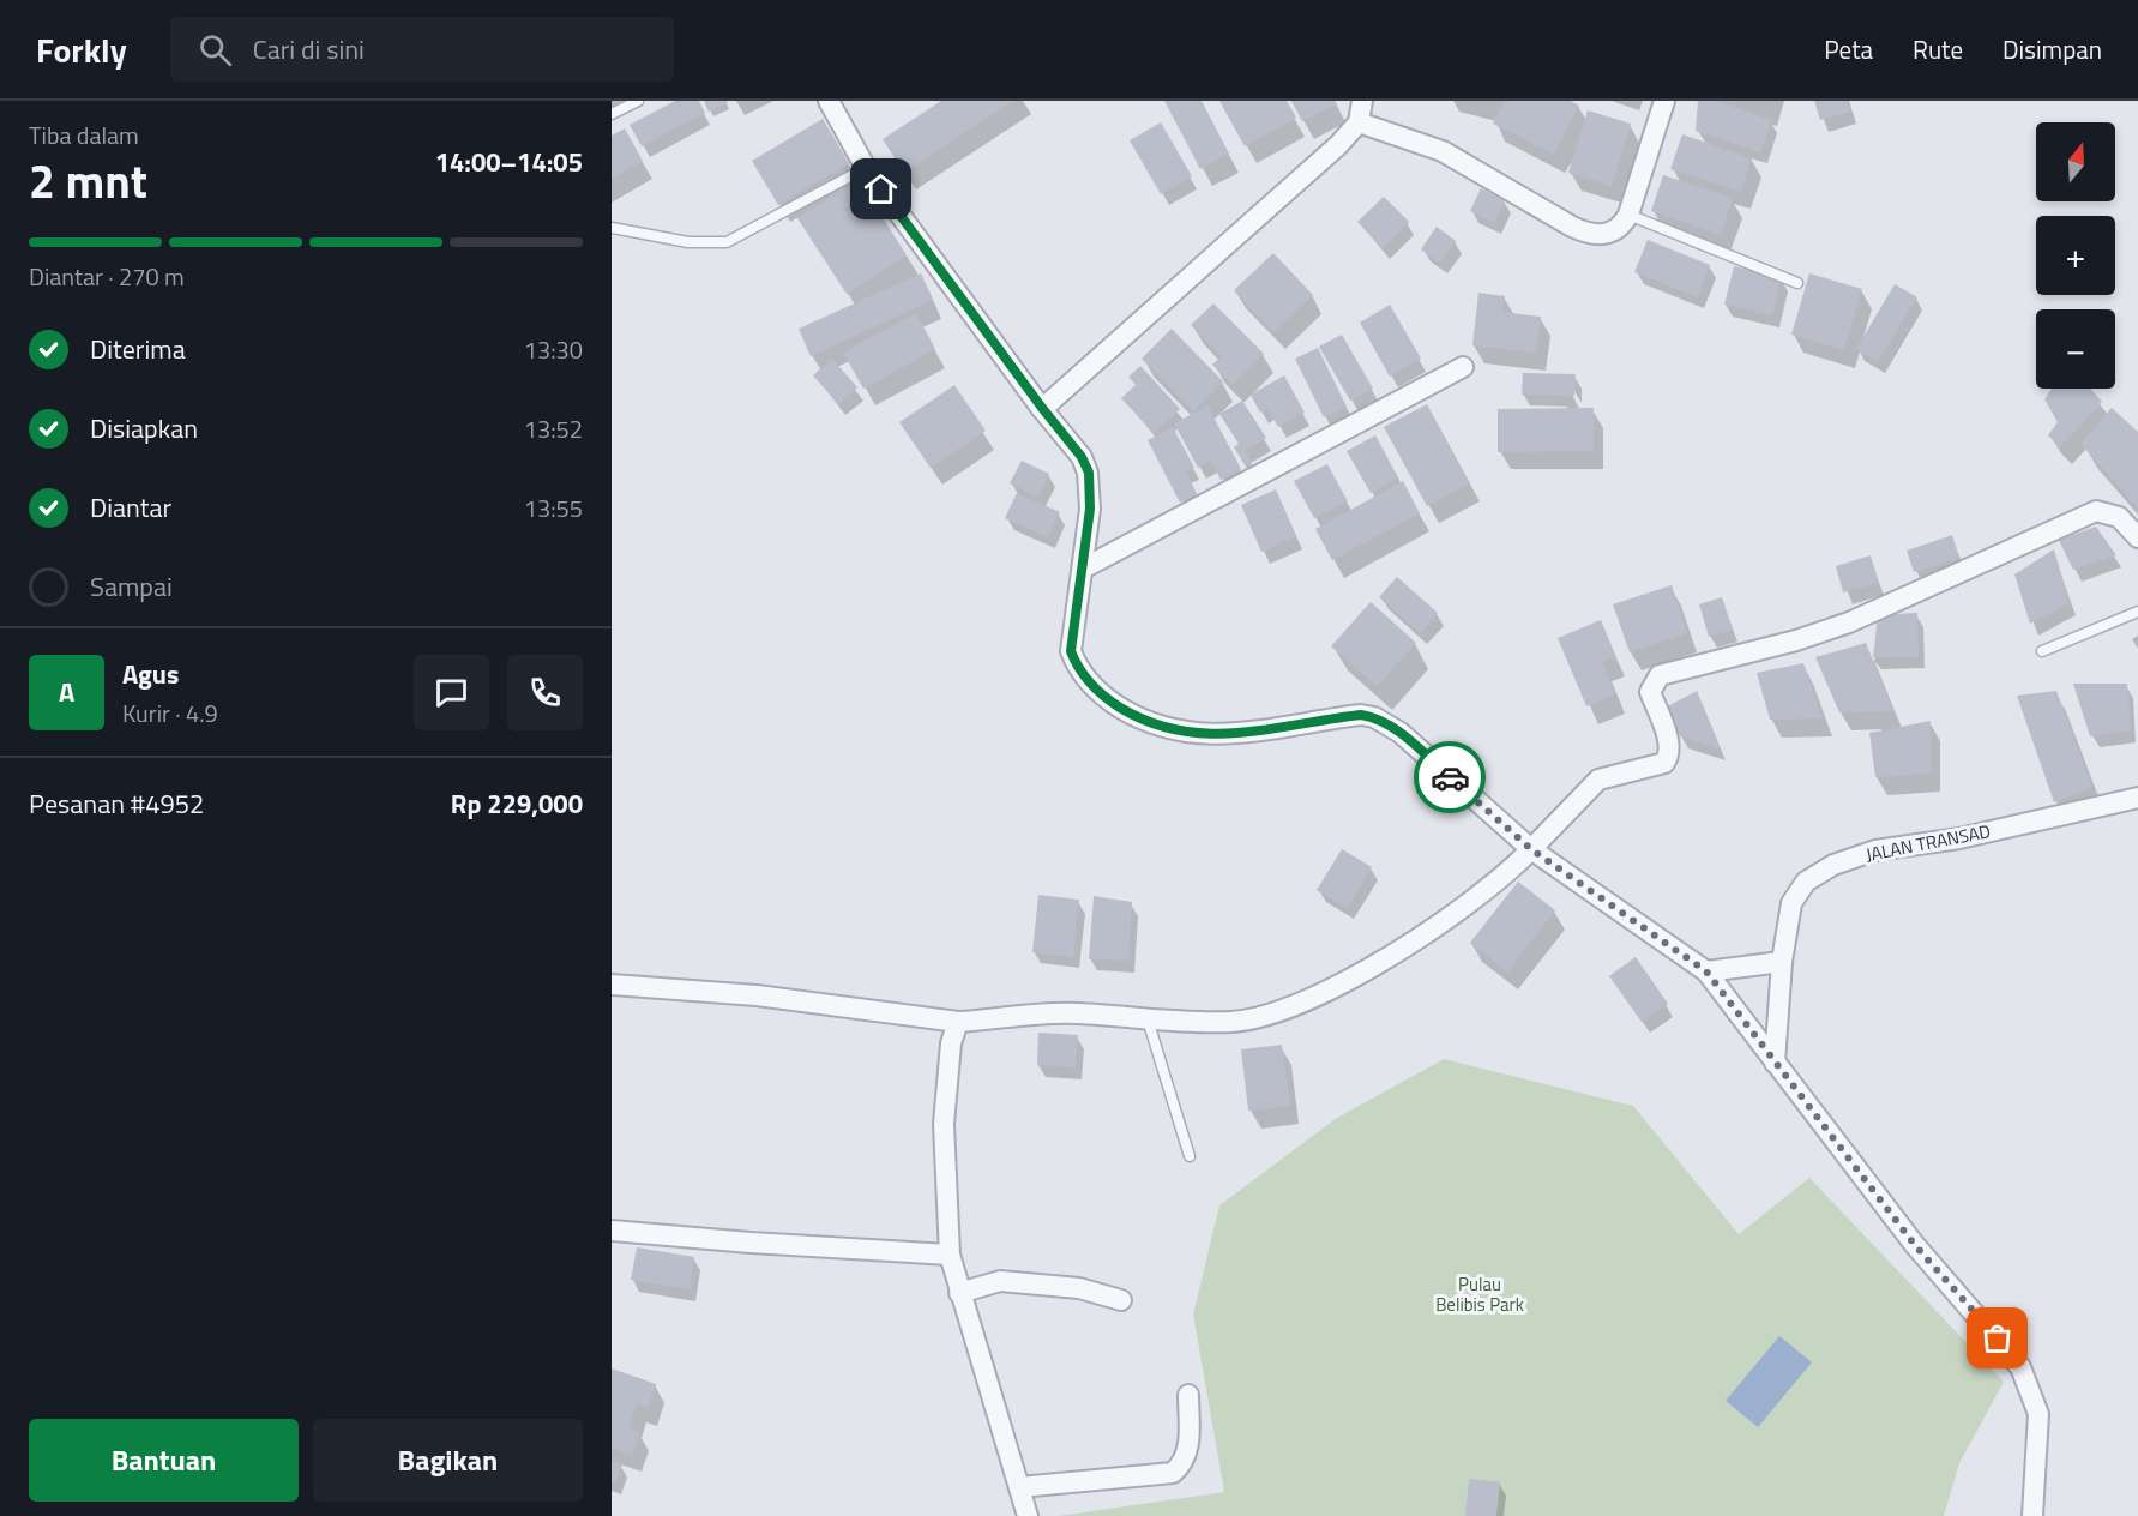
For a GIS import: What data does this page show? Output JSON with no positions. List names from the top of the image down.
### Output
{
  "streets": {
    "street": ["JALAN TRANSAD"]
  },
  "parks": ["Pulau Belibis Park"],
  "north": "top",
  "page": {
    "header": "Forkly",
    "search": "Cari di sini",
    "nav": ["Peta", "Rute", "Disimpan"],
    "heading": ["2 mnt", "Tiba dalam", "14:00–14:05"],
    "panel": [
      "Agus",
      "Kurir · 4.9",
      "Pesanan #4952",
      "Rp 229,000"
    ],
    "map_buttons": ["+", "−"],
    "bar": "Diantar · 270 m",
    "list": [
      ["Diterima", "13:30"],
      ["Disiapkan", "13:52"],
      ["Diantar", "13:55"],
      "Sampai"
    ],
    "round": "A",
    "buttons": ["Bantuan", "Bagikan"]
  }
}
